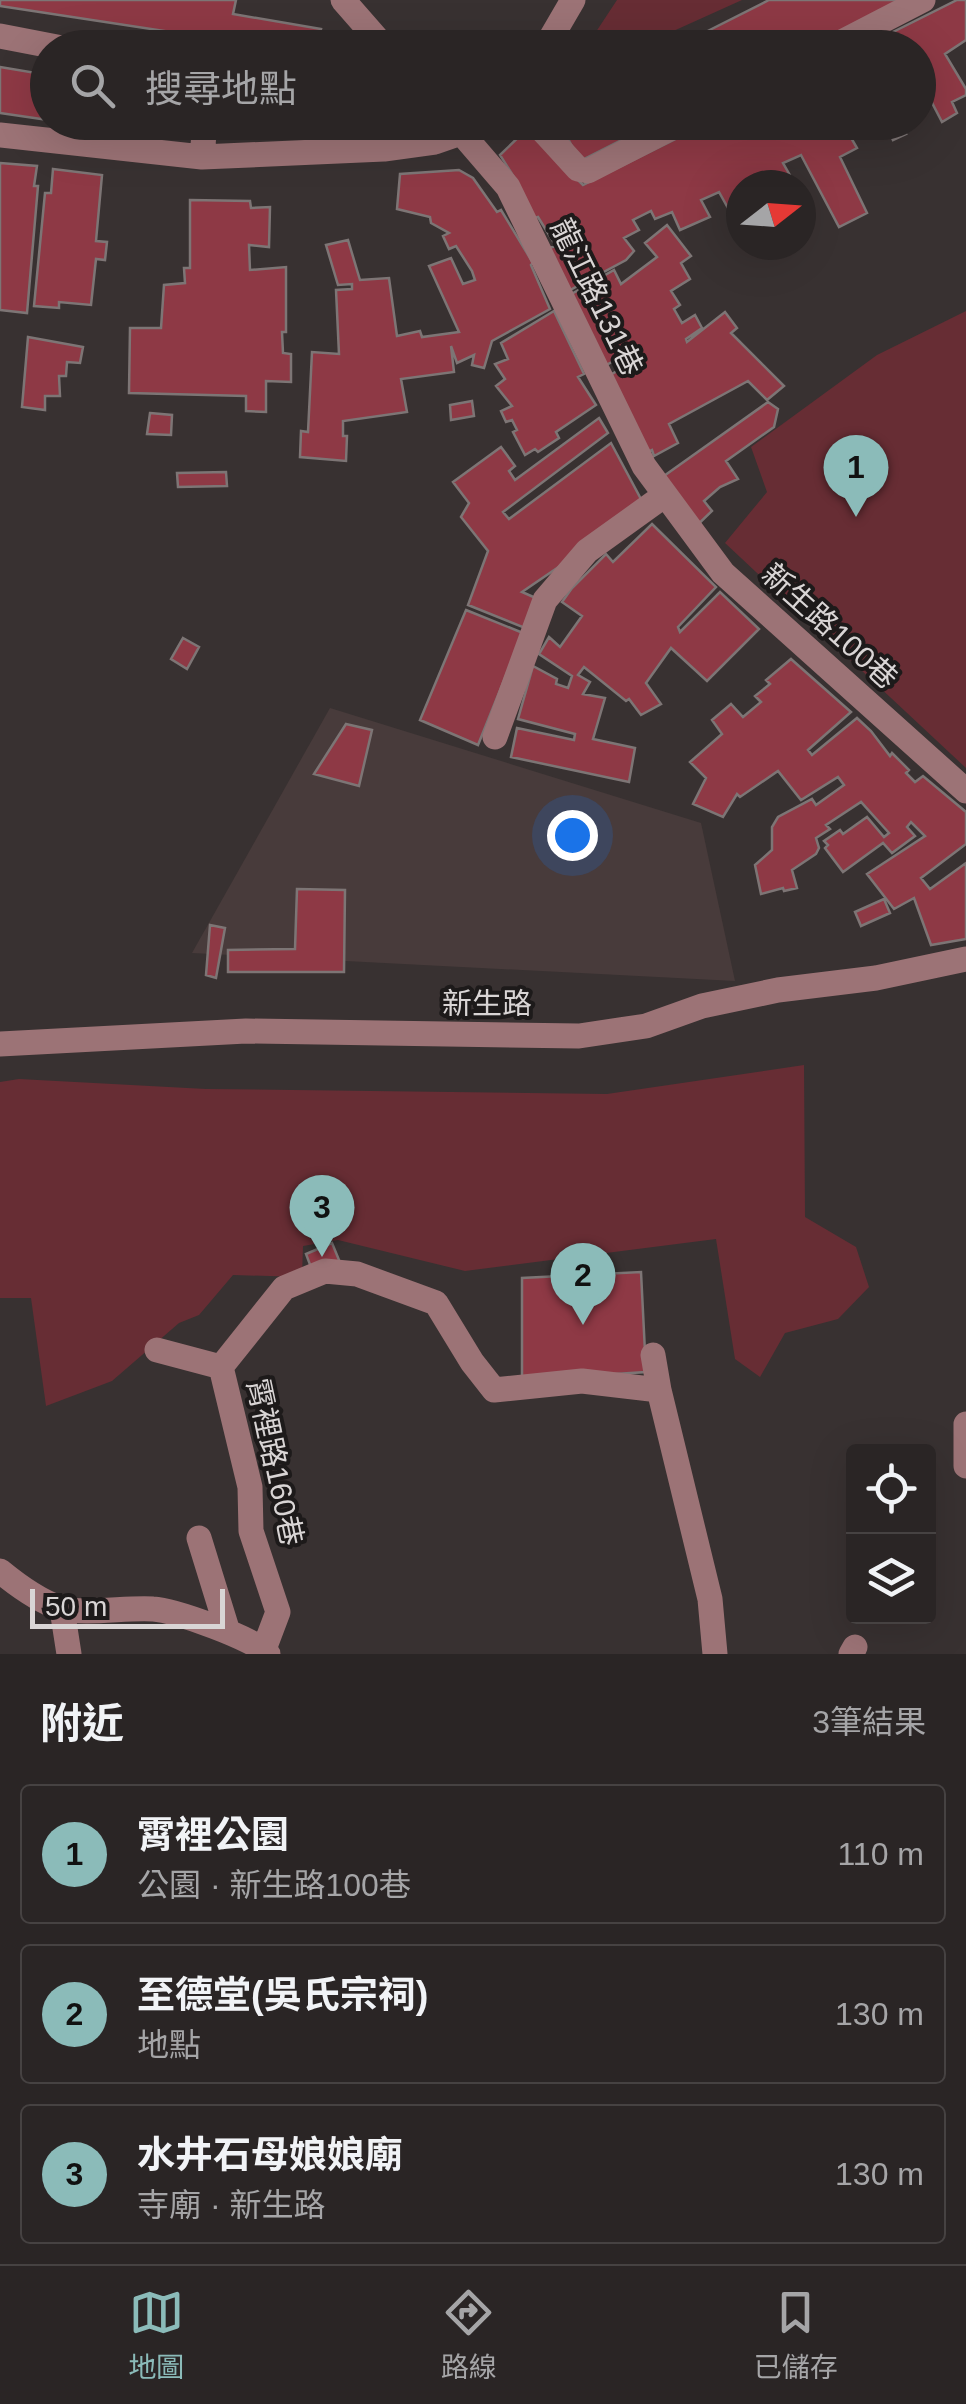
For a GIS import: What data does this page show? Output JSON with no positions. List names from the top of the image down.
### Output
{
  "streets": {
    "street": [
      "龍江路131巷",
      "新生路100巷",
      "新生路",
      "霄裡路160巷"
    ]
  },
  "crossings": [
    ["龍江路131巷", "新生路100巷"]
  ],
  "scale_bar": "50 m",
  "north": "right",
  "page": {
    "search": "搜尋地點",
    "pins": ["1", "3", "2"],
    "scale": "50 m",
    "heading": ["附近", "3筆結果"],
    "list": [
      {
        "mark": "1",
        "name": "霄裡公園",
        "note": "公園 · 新生路100巷",
        "value": "110 m"
      },
      {
        "mark": "2",
        "name": "至德堂(吳氏宗祠)",
        "note": "地點",
        "value": "130 m"
      },
      {
        "mark": "3",
        "name": "水井石母娘娘廟",
        "note": "寺廟 · 新生路",
        "value": "130 m"
      }
    ],
    "nav": ["地圖", "路線", "已儲存"]
  }
}
